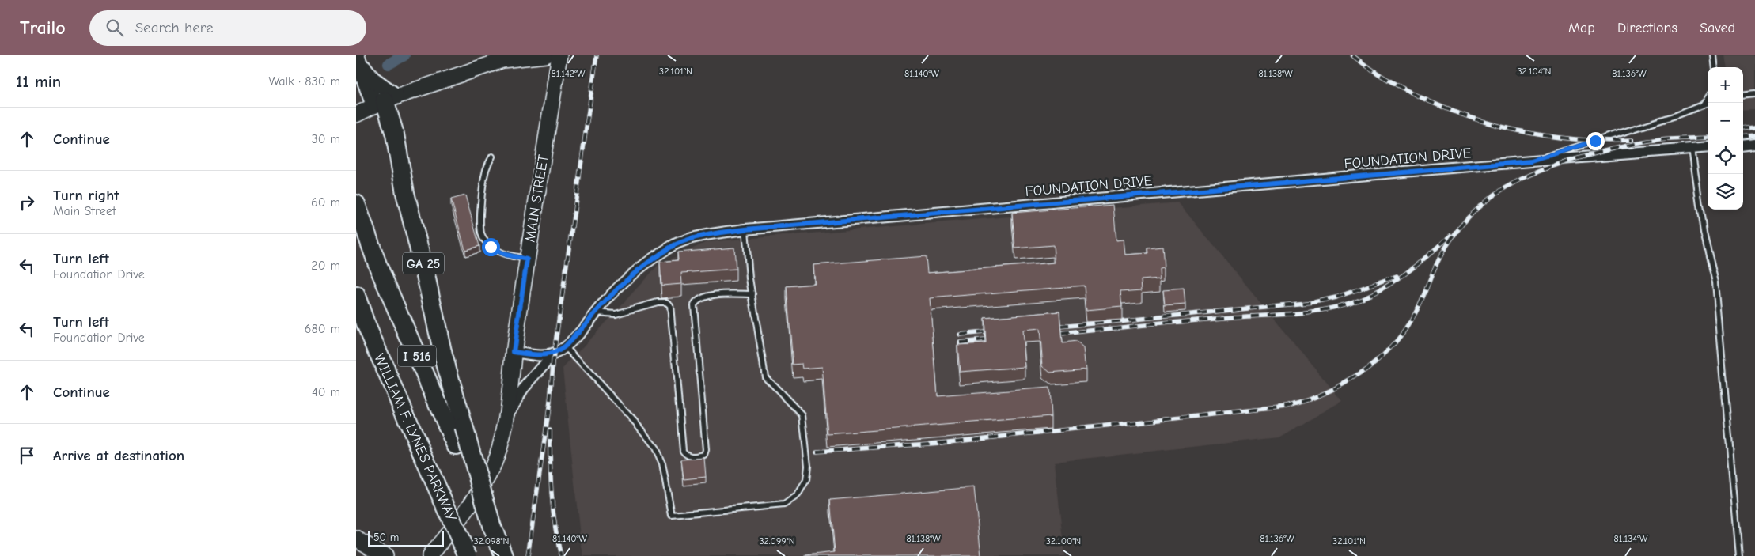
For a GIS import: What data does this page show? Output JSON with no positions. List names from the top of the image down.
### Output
{
  "streets": {
    "highway": ["GA 25", "I 516", "WILLIAM F. LYNES PARKWAY"],
    "main road": ["MAIN STREET"],
    "street": ["FOUNDATION DRIVE"]
  },
  "crossings": [
    ["FOUNDATION DRIVE", "MAIN STREET"],
    ["GA 25", "I 516"]
  ],
  "scale_bar": "50 m",
  "page": {
    "header": "Trailo",
    "search": "Search here",
    "nav": ["Map", "Directions", "Saved"],
    "heading": ["11 min", "Walk · 830 m"],
    "map_buttons": ["+", "−"],
    "list": [
      ["Continue", "30 m"],
      ["Turn right", "Main Street", "60 m"],
      ["Turn left", "Foundation Drive", "20 m"],
      ["Turn left", "Foundation Drive", "680 m"],
      ["Continue", "40 m"],
      "Arrive at destination"
    ],
    "scale": "50 m"
  },
  "coordinates": [
    "32.101°N",
    "32.104°N",
    "81.142°W",
    "81.138°W",
    "81.140°W",
    "81.136°W",
    "81.134°W",
    "32.098°N",
    "32.099°N",
    "32.100°N"
  ]
}
